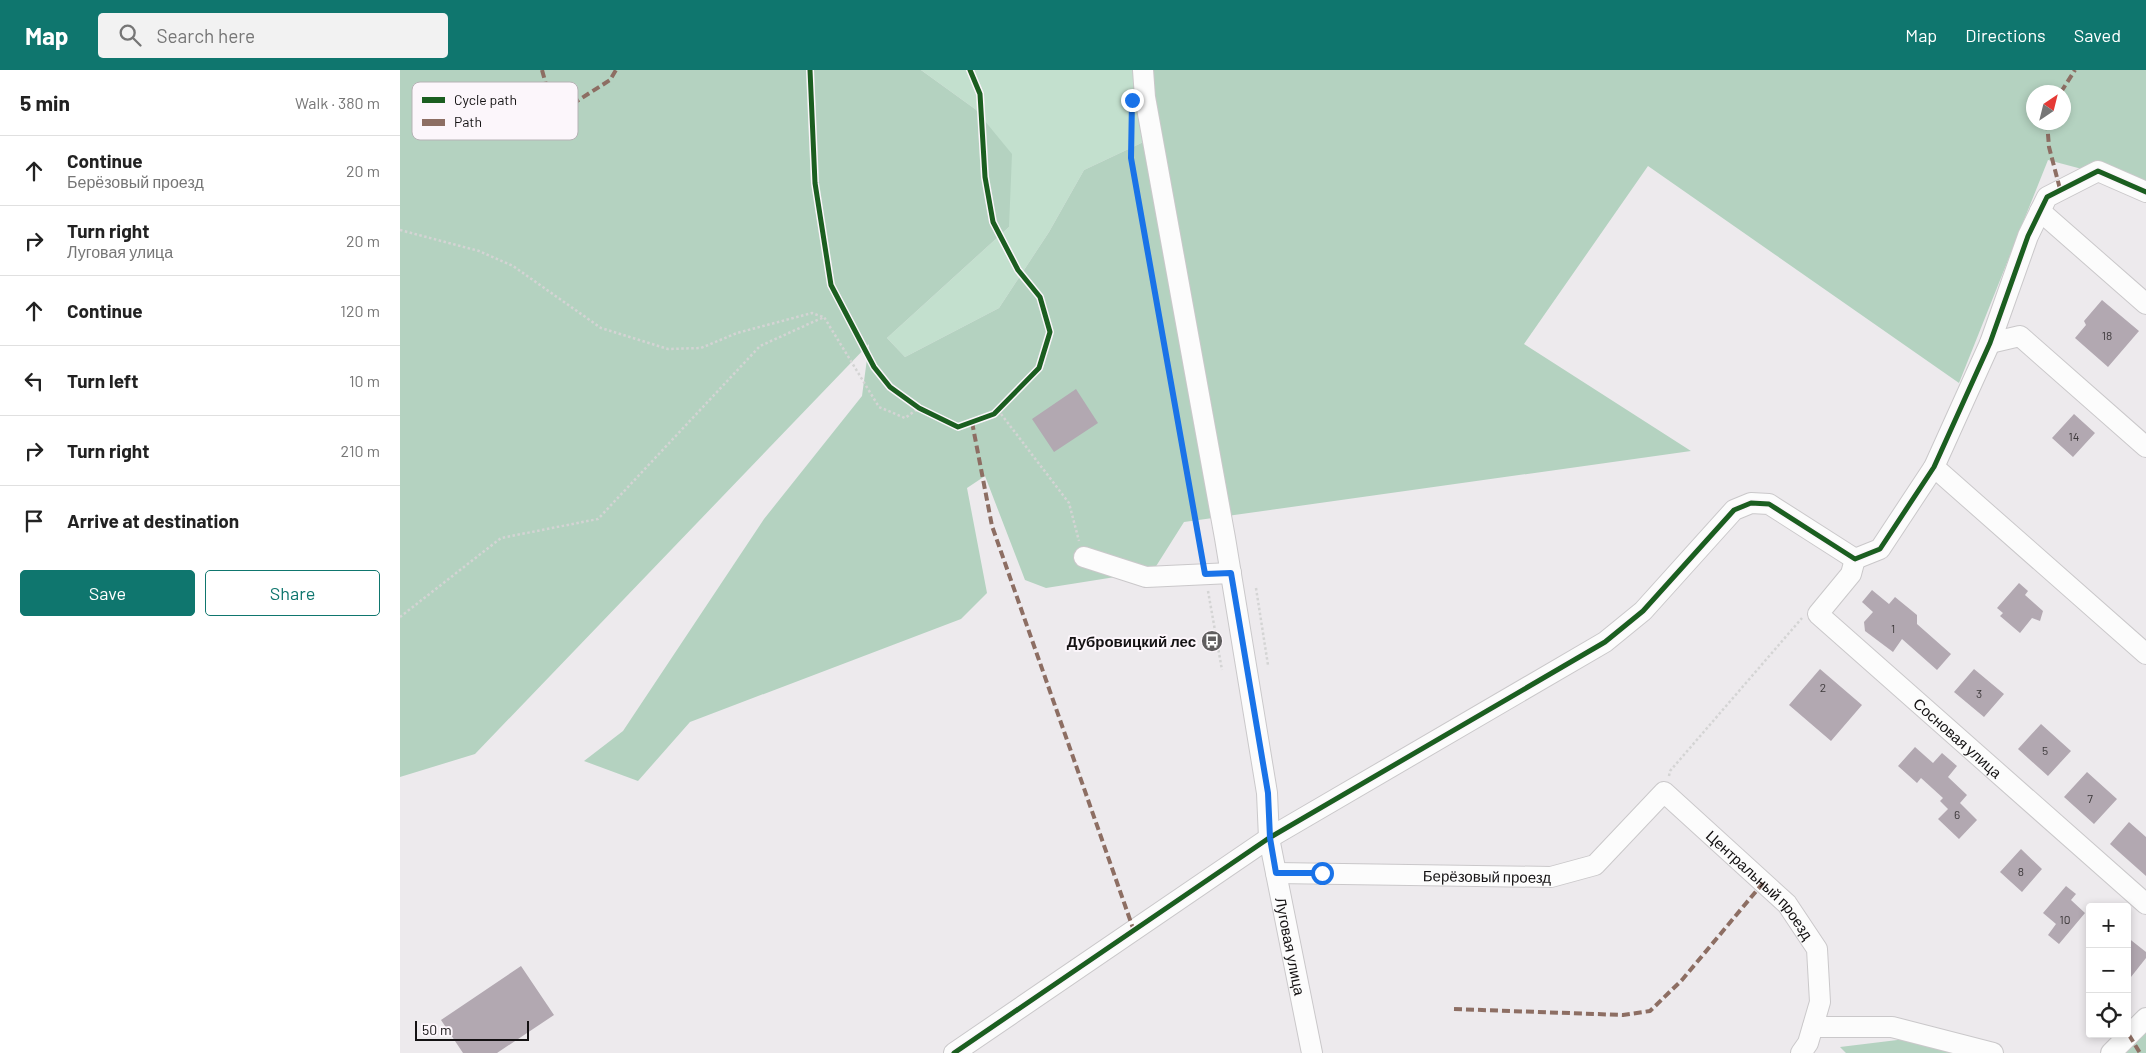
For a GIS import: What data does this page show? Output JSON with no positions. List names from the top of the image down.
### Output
{
  "streets": {
    "street": [
      "Сосновая улица",
      "Берёзовый проезд",
      "Центральный проезд",
      "Луговая улица"
    ]
  },
  "crossings": [
    ["Берёзовый проезд", "Центральный проезд"],
    ["Берёзовый проезд", "Луговая улица"]
  ],
  "places": {
    "bus stop": ["Дубровицкий лес"]
  },
  "house_numbers": [
    "18",
    "14",
    "1",
    "2",
    "3",
    "5",
    "7",
    "6",
    "8",
    "10"
  ],
  "legend": ["Cycle path", "Path"],
  "scale_bar": "50 m",
  "north": "top right",
  "page": {
    "header": "Map",
    "search": "Search here",
    "nav": ["Map", "Directions", "Saved"],
    "heading": ["5 min", "Walk · 380 m"],
    "list": [
      ["Continue", "Берёзовый проезд", "20 m"],
      ["Turn right", "Луговая улица", "20 m"],
      ["Continue", "120 m"],
      ["Turn left", "10 m"],
      ["Turn right", "210 m"],
      "Arrive at destination"
    ],
    "buttons": ["Save", "Share"],
    "map_buttons": ["+", "−"],
    "scale": "50 m"
  }
}
